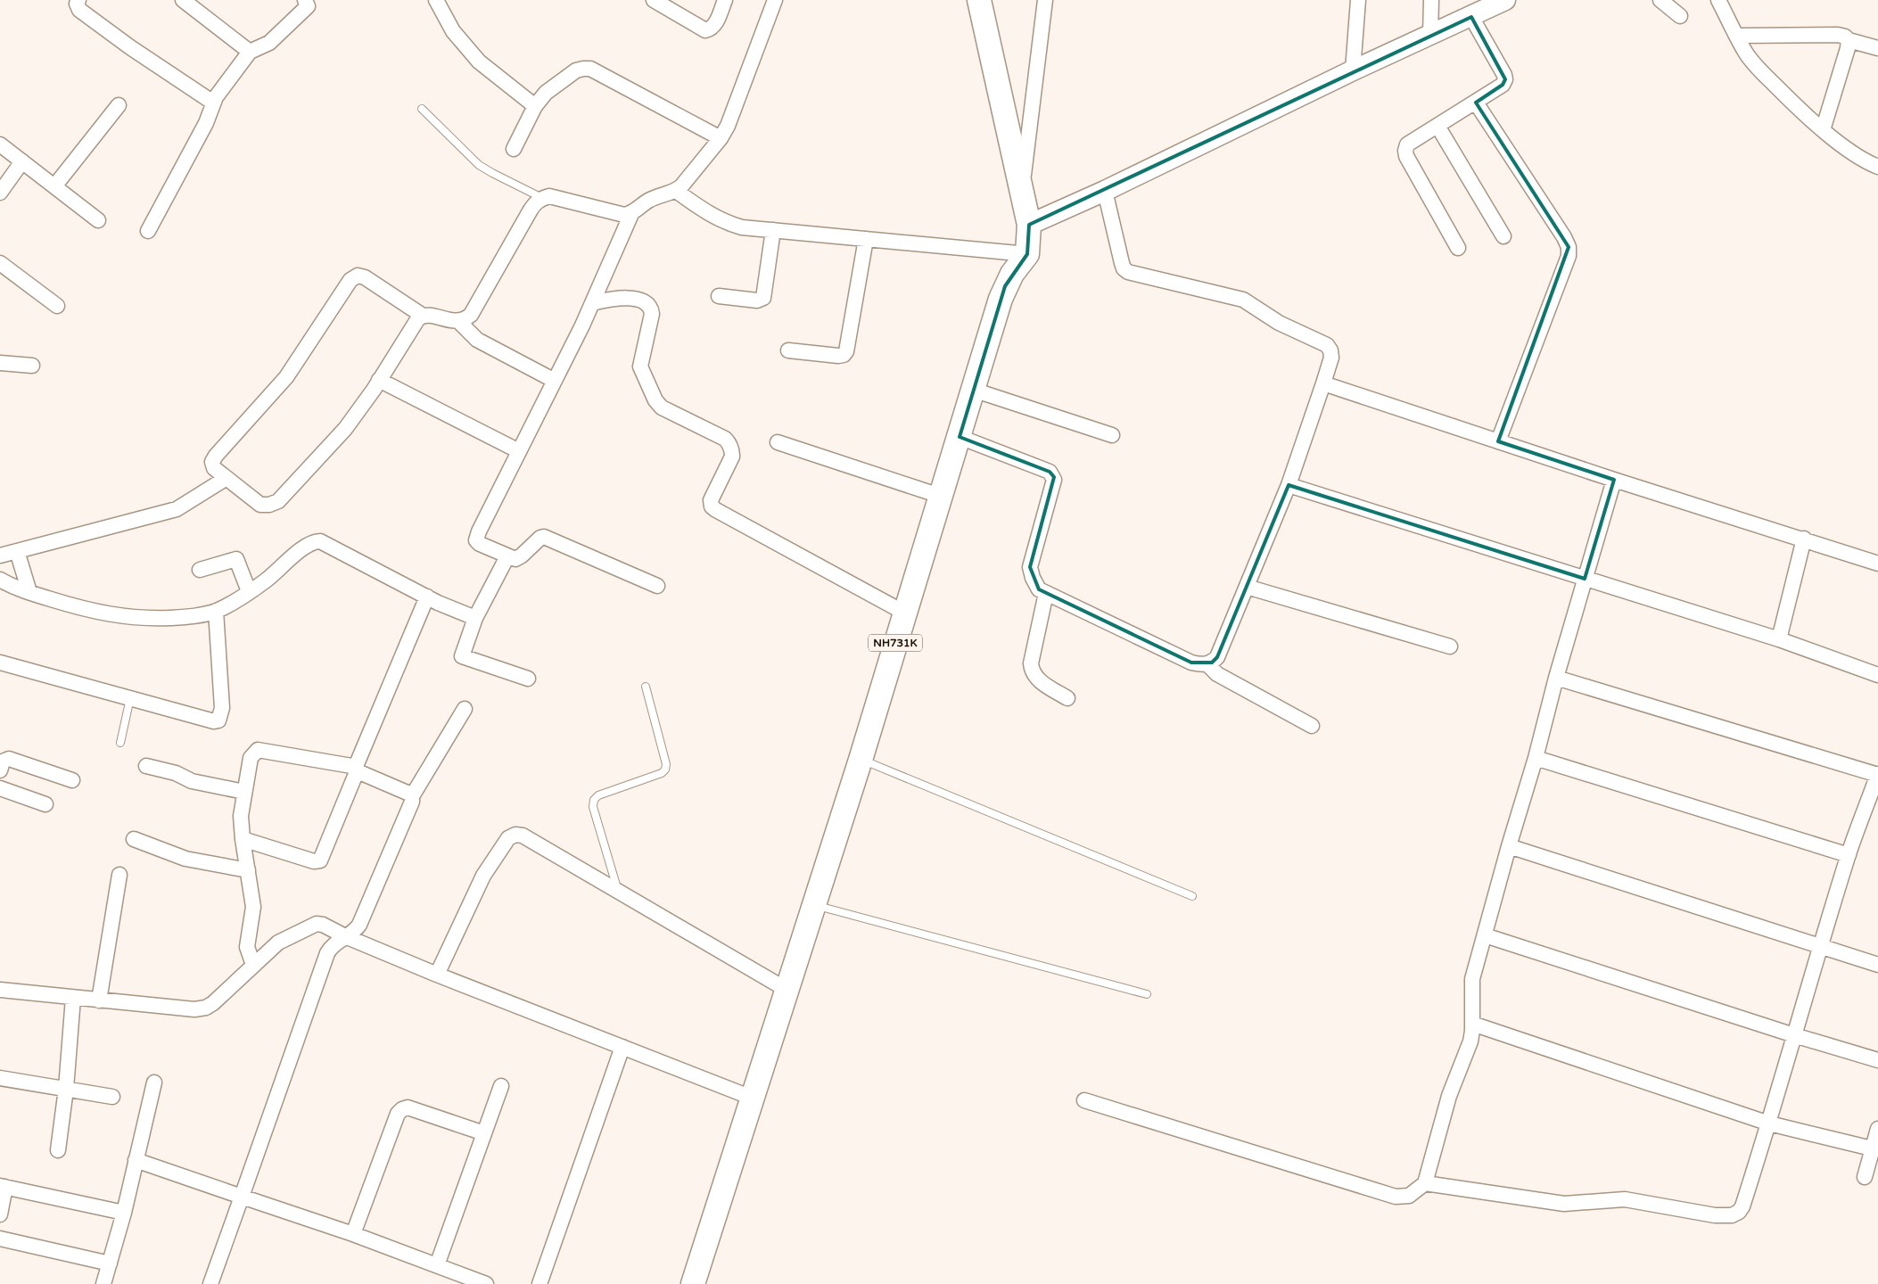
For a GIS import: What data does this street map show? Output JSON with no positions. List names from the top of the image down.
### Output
{
  "streets": {
    "highway": ["NH731K"]
  }
}
